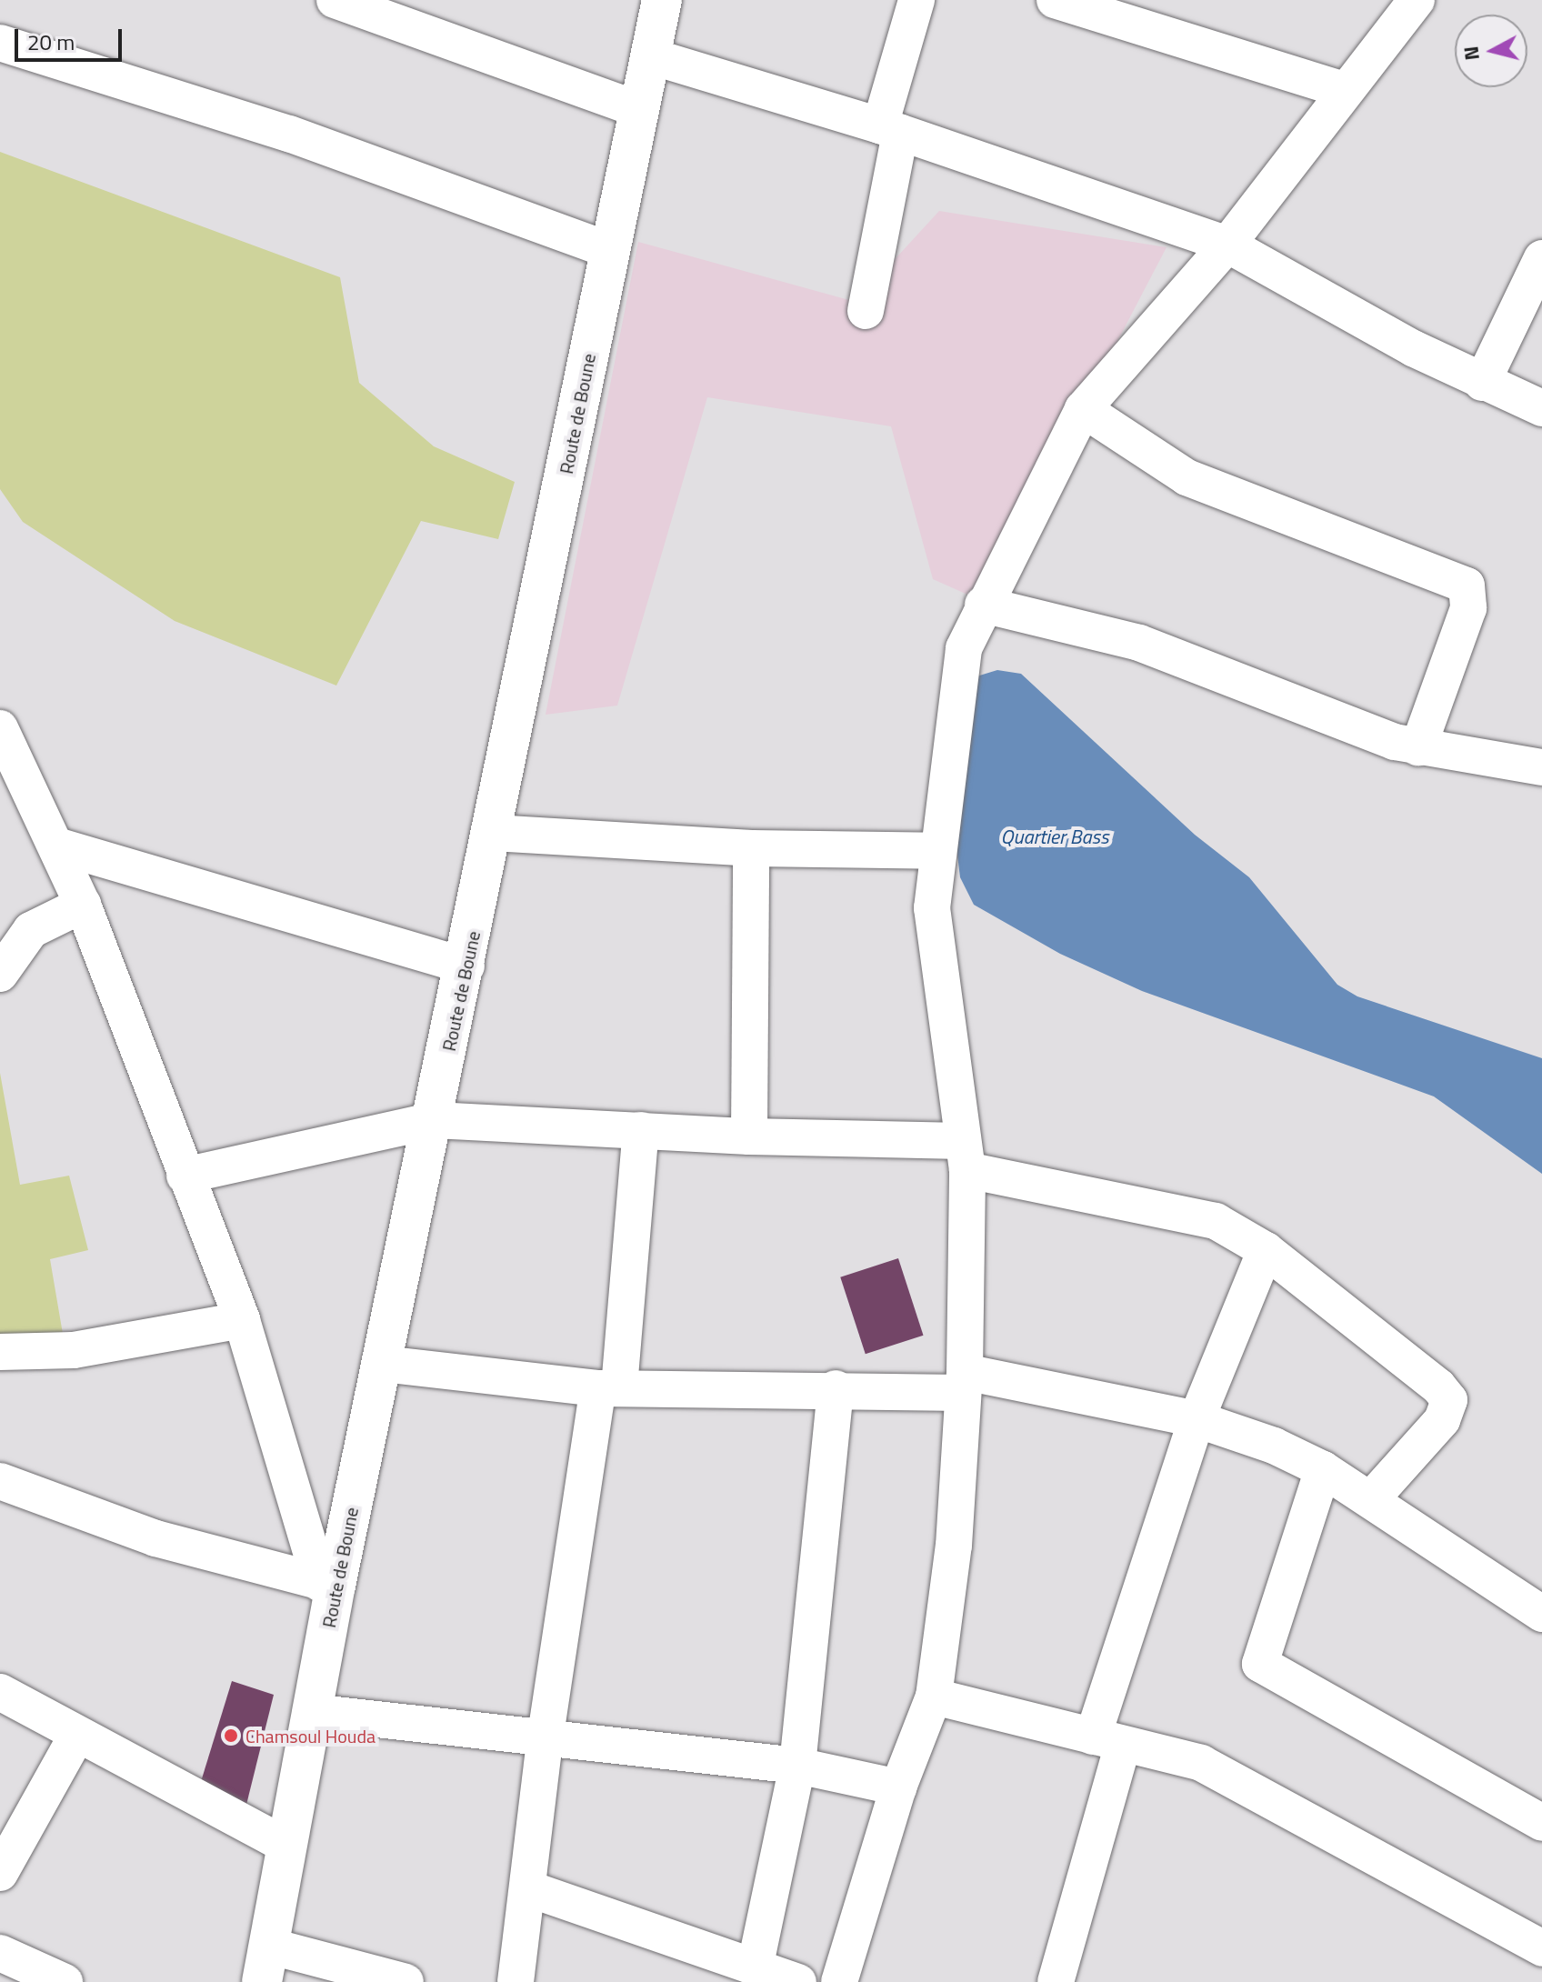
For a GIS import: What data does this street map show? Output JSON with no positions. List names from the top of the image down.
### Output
{
  "streets": {
    "street": ["Route de Boune"]
  },
  "water": ["Quartier Bass"],
  "places": ["Chamsoul Houda"],
  "scale_bar": "20 m",
  "north": "left"
}
